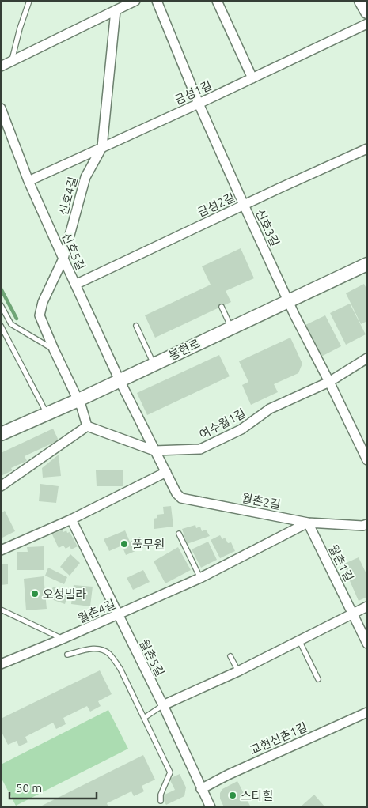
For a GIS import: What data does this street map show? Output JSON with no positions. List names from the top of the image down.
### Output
{
  "streets": {
    "street": [
      "금성1길",
      "신호4길",
      "금성2길",
      "신호3길",
      "신호5길",
      "봉현로",
      "여수월1길",
      "월촌2길",
      "월촌1길",
      "월촌4길",
      "월촌5길",
      "교현신촌1길"
    ]
  },
  "crossings": [
    ["금성1길", "신호4길"],
    ["금성1길", "신호3길"],
    ["금성1길", "신호5길"],
    ["신호4길", "신호5길"],
    ["신호4길", "봉현로"],
    ["신호4길", "여수월1길"],
    ["금성2길", "신호3길"],
    ["금성2길", "신호5길"],
    ["신호3길", "봉현로"],
    ["신호3길", "여수월1길"],
    ["신호5길", "봉현로"],
    ["신호5길", "여수월1길"],
    ["신호5길", "월촌2길"],
    ["여수월1길", "월촌2길"],
    ["월촌2길", "월촌1길"],
    ["월촌2길", "월촌4길"],
    ["월촌1길", "월촌4길"],
    ["월촌4길", "월촌5길"],
    ["월촌5길", "교현신촌1길"]
  ],
  "places": ["풀무원", "오성빌라", "스타힐"],
  "scale_bar": "50 m"
}
